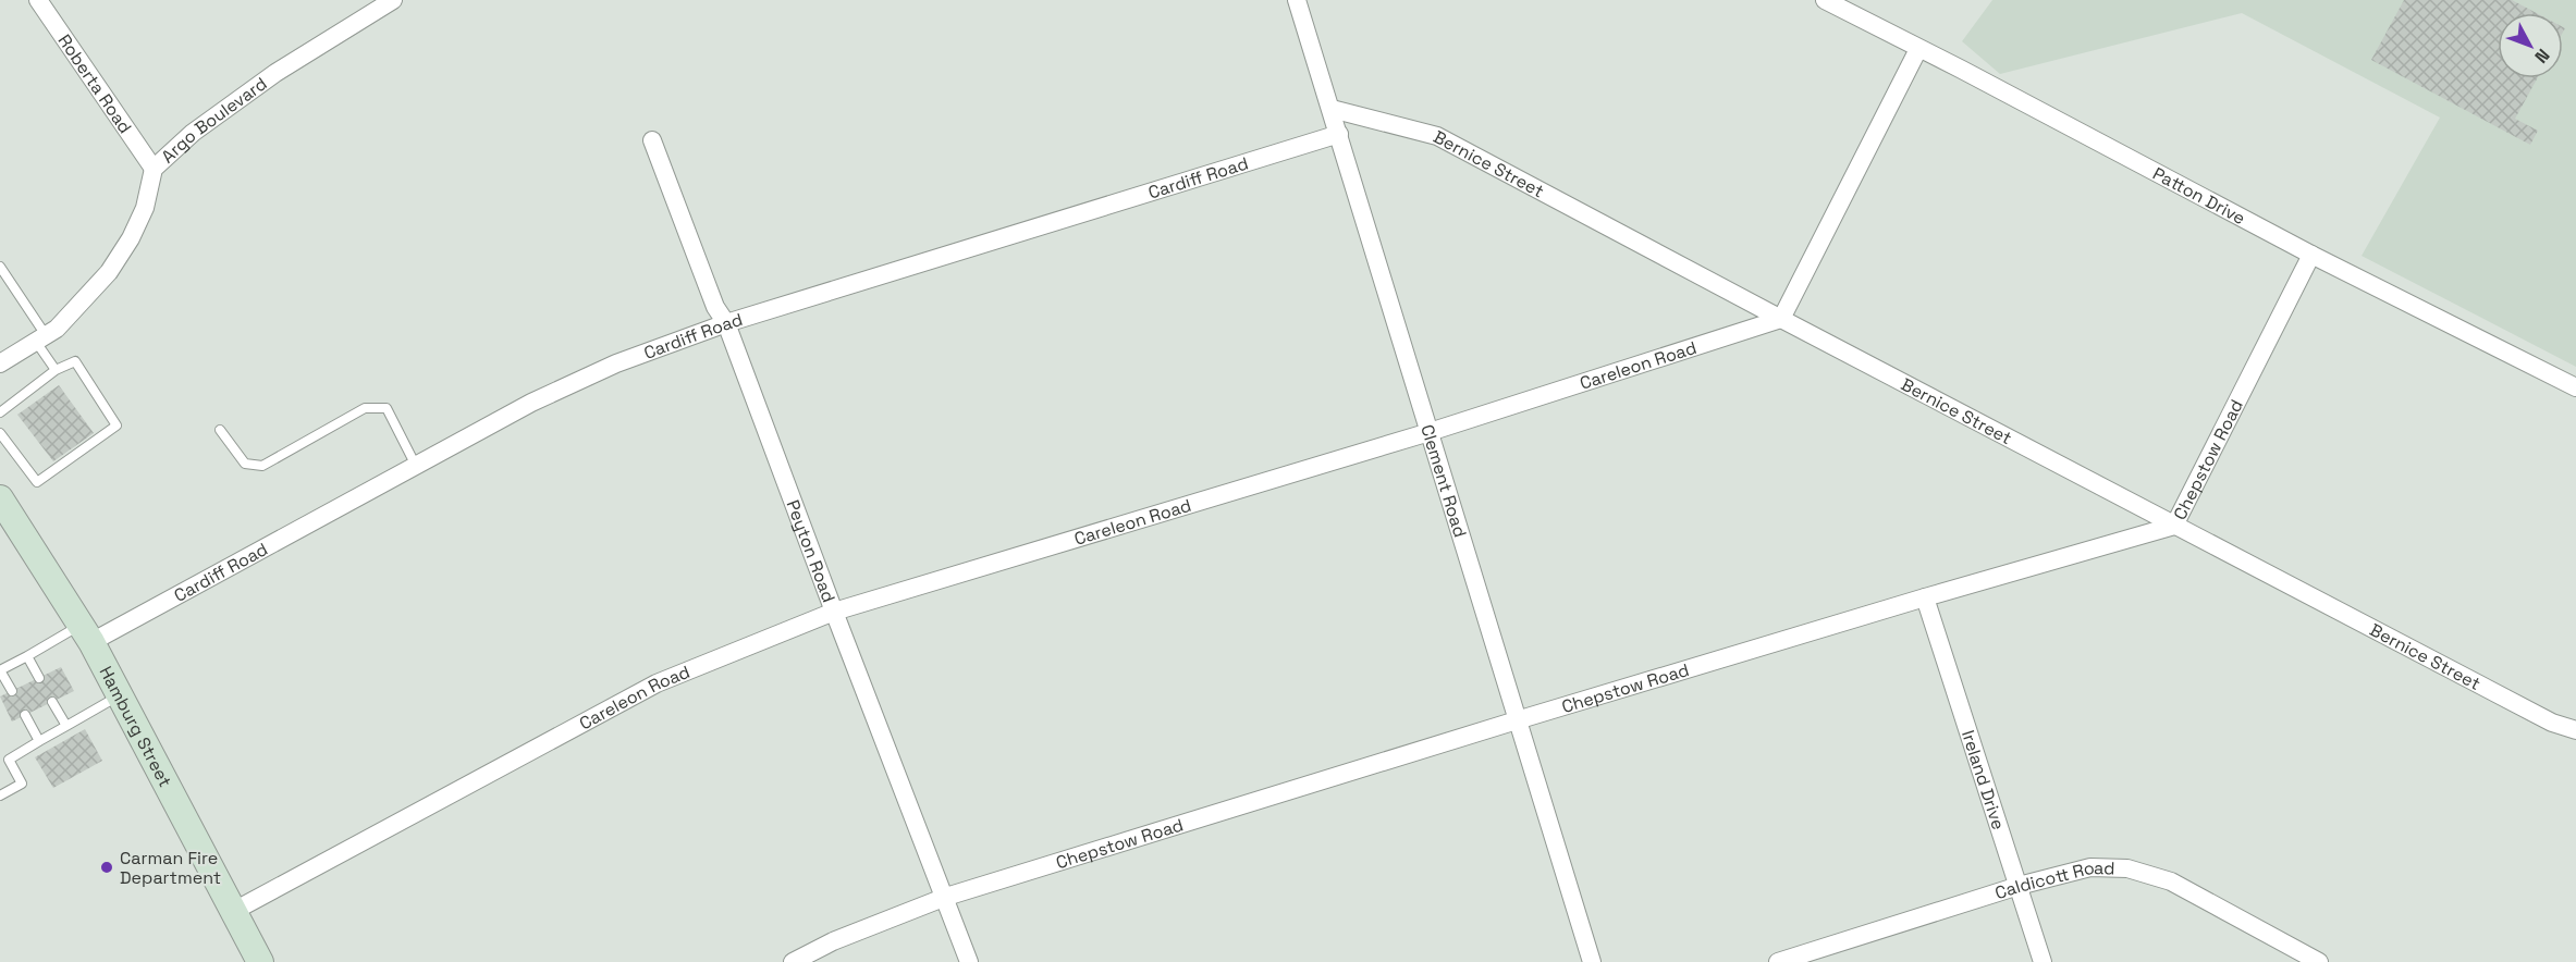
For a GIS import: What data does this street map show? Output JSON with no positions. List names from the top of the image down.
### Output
{
  "streets": {
    "main road": ["Hamburg Street"],
    "street": [
      "Roberta Road",
      "Argo Boulevard",
      "Bernice Street",
      "Cardiff Road",
      "Patton Drive",
      "Careleon Road",
      "Chepstow Road",
      "Clement Road",
      "Peyton Road",
      "Ireland Drive",
      "Caldicott Road"
    ]
  },
  "crossings": [
    ["Roberta Road", "Argo Boulevard"],
    ["Bernice Street", "Careleon Road"],
    ["Bernice Street", "Chepstow Road"],
    ["Bernice Street", "Clement Road"],
    ["Cardiff Road", "Clement Road"],
    ["Cardiff Road", "Peyton Road"],
    ["Cardiff Road", "Hamburg Street"],
    ["Patton Drive", "Chepstow Road"],
    ["Careleon Road", "Clement Road"],
    ["Careleon Road", "Peyton Road"],
    ["Careleon Road", "Hamburg Street"],
    ["Chepstow Road", "Clement Road"],
    ["Chepstow Road", "Peyton Road"],
    ["Chepstow Road", "Ireland Drive"],
    ["Ireland Drive", "Caldicott Road"]
  ],
  "places": ["Carman Fire Department"],
  "north": "bottom right"
}
